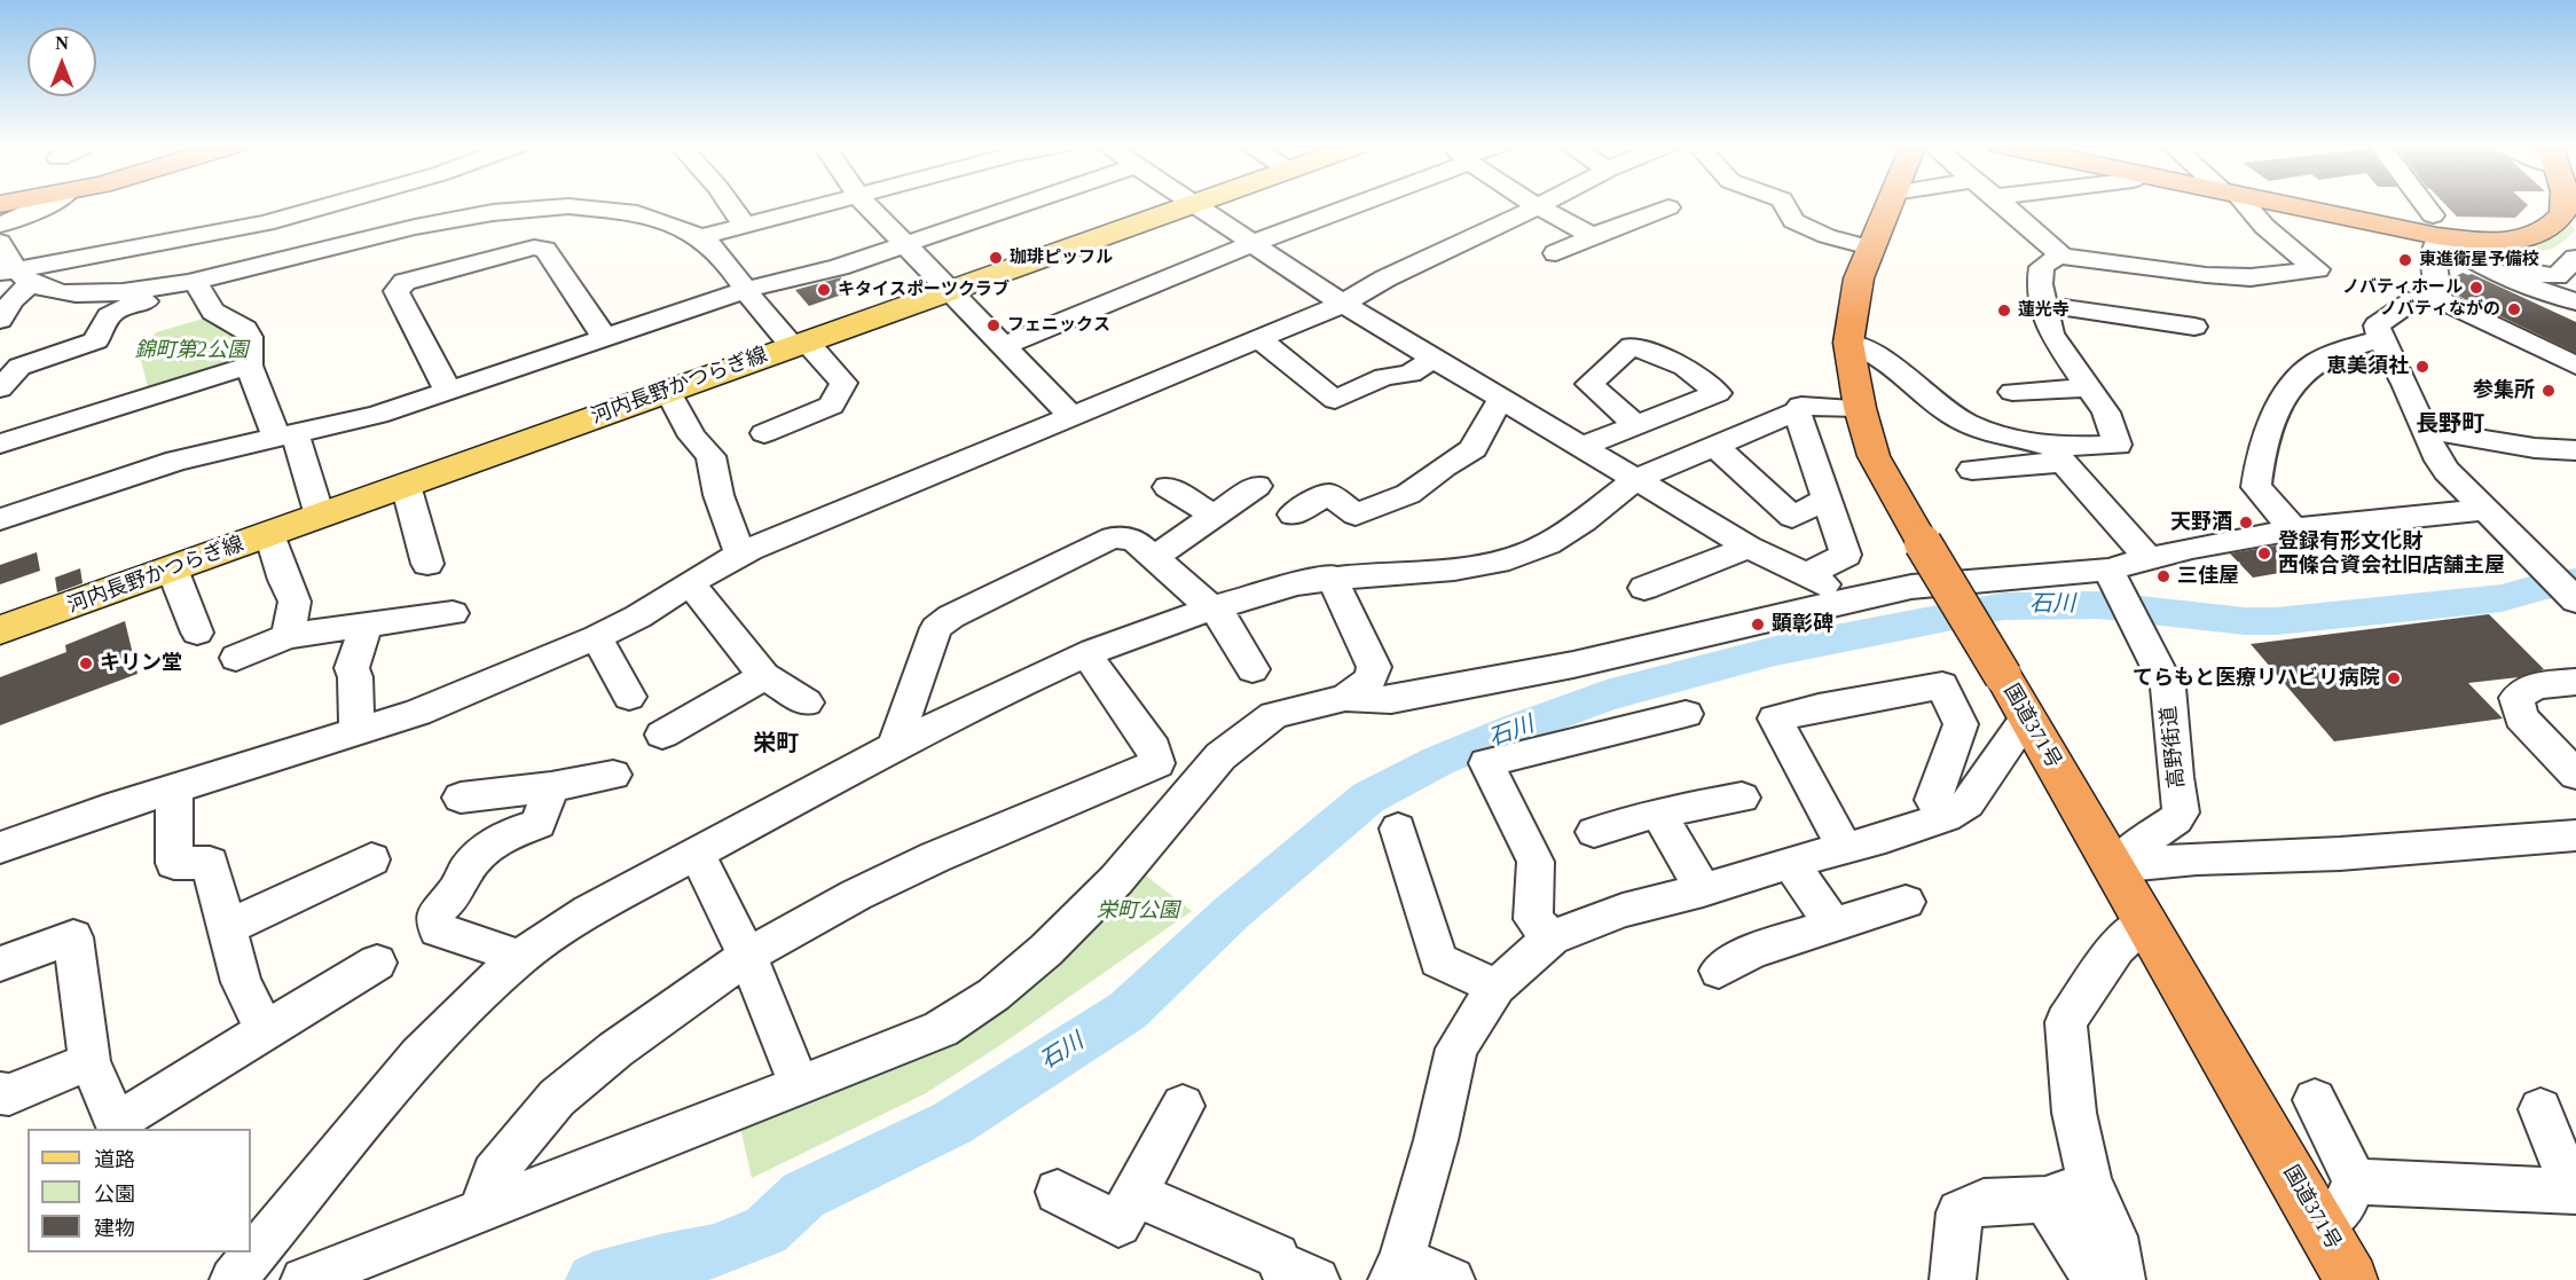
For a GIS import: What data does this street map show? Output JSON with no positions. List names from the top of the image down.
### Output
{
  "streets": {
    "highway": ["国道371号"],
    "main road": ["河内長野かつらぎ線"],
    "street": ["高野街道"]
  },
  "crossings": [
    ["国道371号", "高野街道"]
  ],
  "districts": ["長野町", "栄町"],
  "water": ["石川"],
  "parks": ["錦町第2公園", "栄町公園"],
  "places": [
    "珈琲ピッフル",
    "東進衛星予備校",
    "ノバティホール",
    "キタイスポーツクラブ",
    "ノバティながの",
    "蓮光寺",
    "フェニックス",
    "恵美須社",
    "参集所",
    "天野酒",
    "登録有形文化財 西條合資会社旧店舗主屋",
    "三佳屋",
    "顕彰碑",
    "キリン堂",
    "てらもと医療リハビリ病院"
  ],
  "legend": ["道路", "公園", "建物"],
  "north": "top"
}
